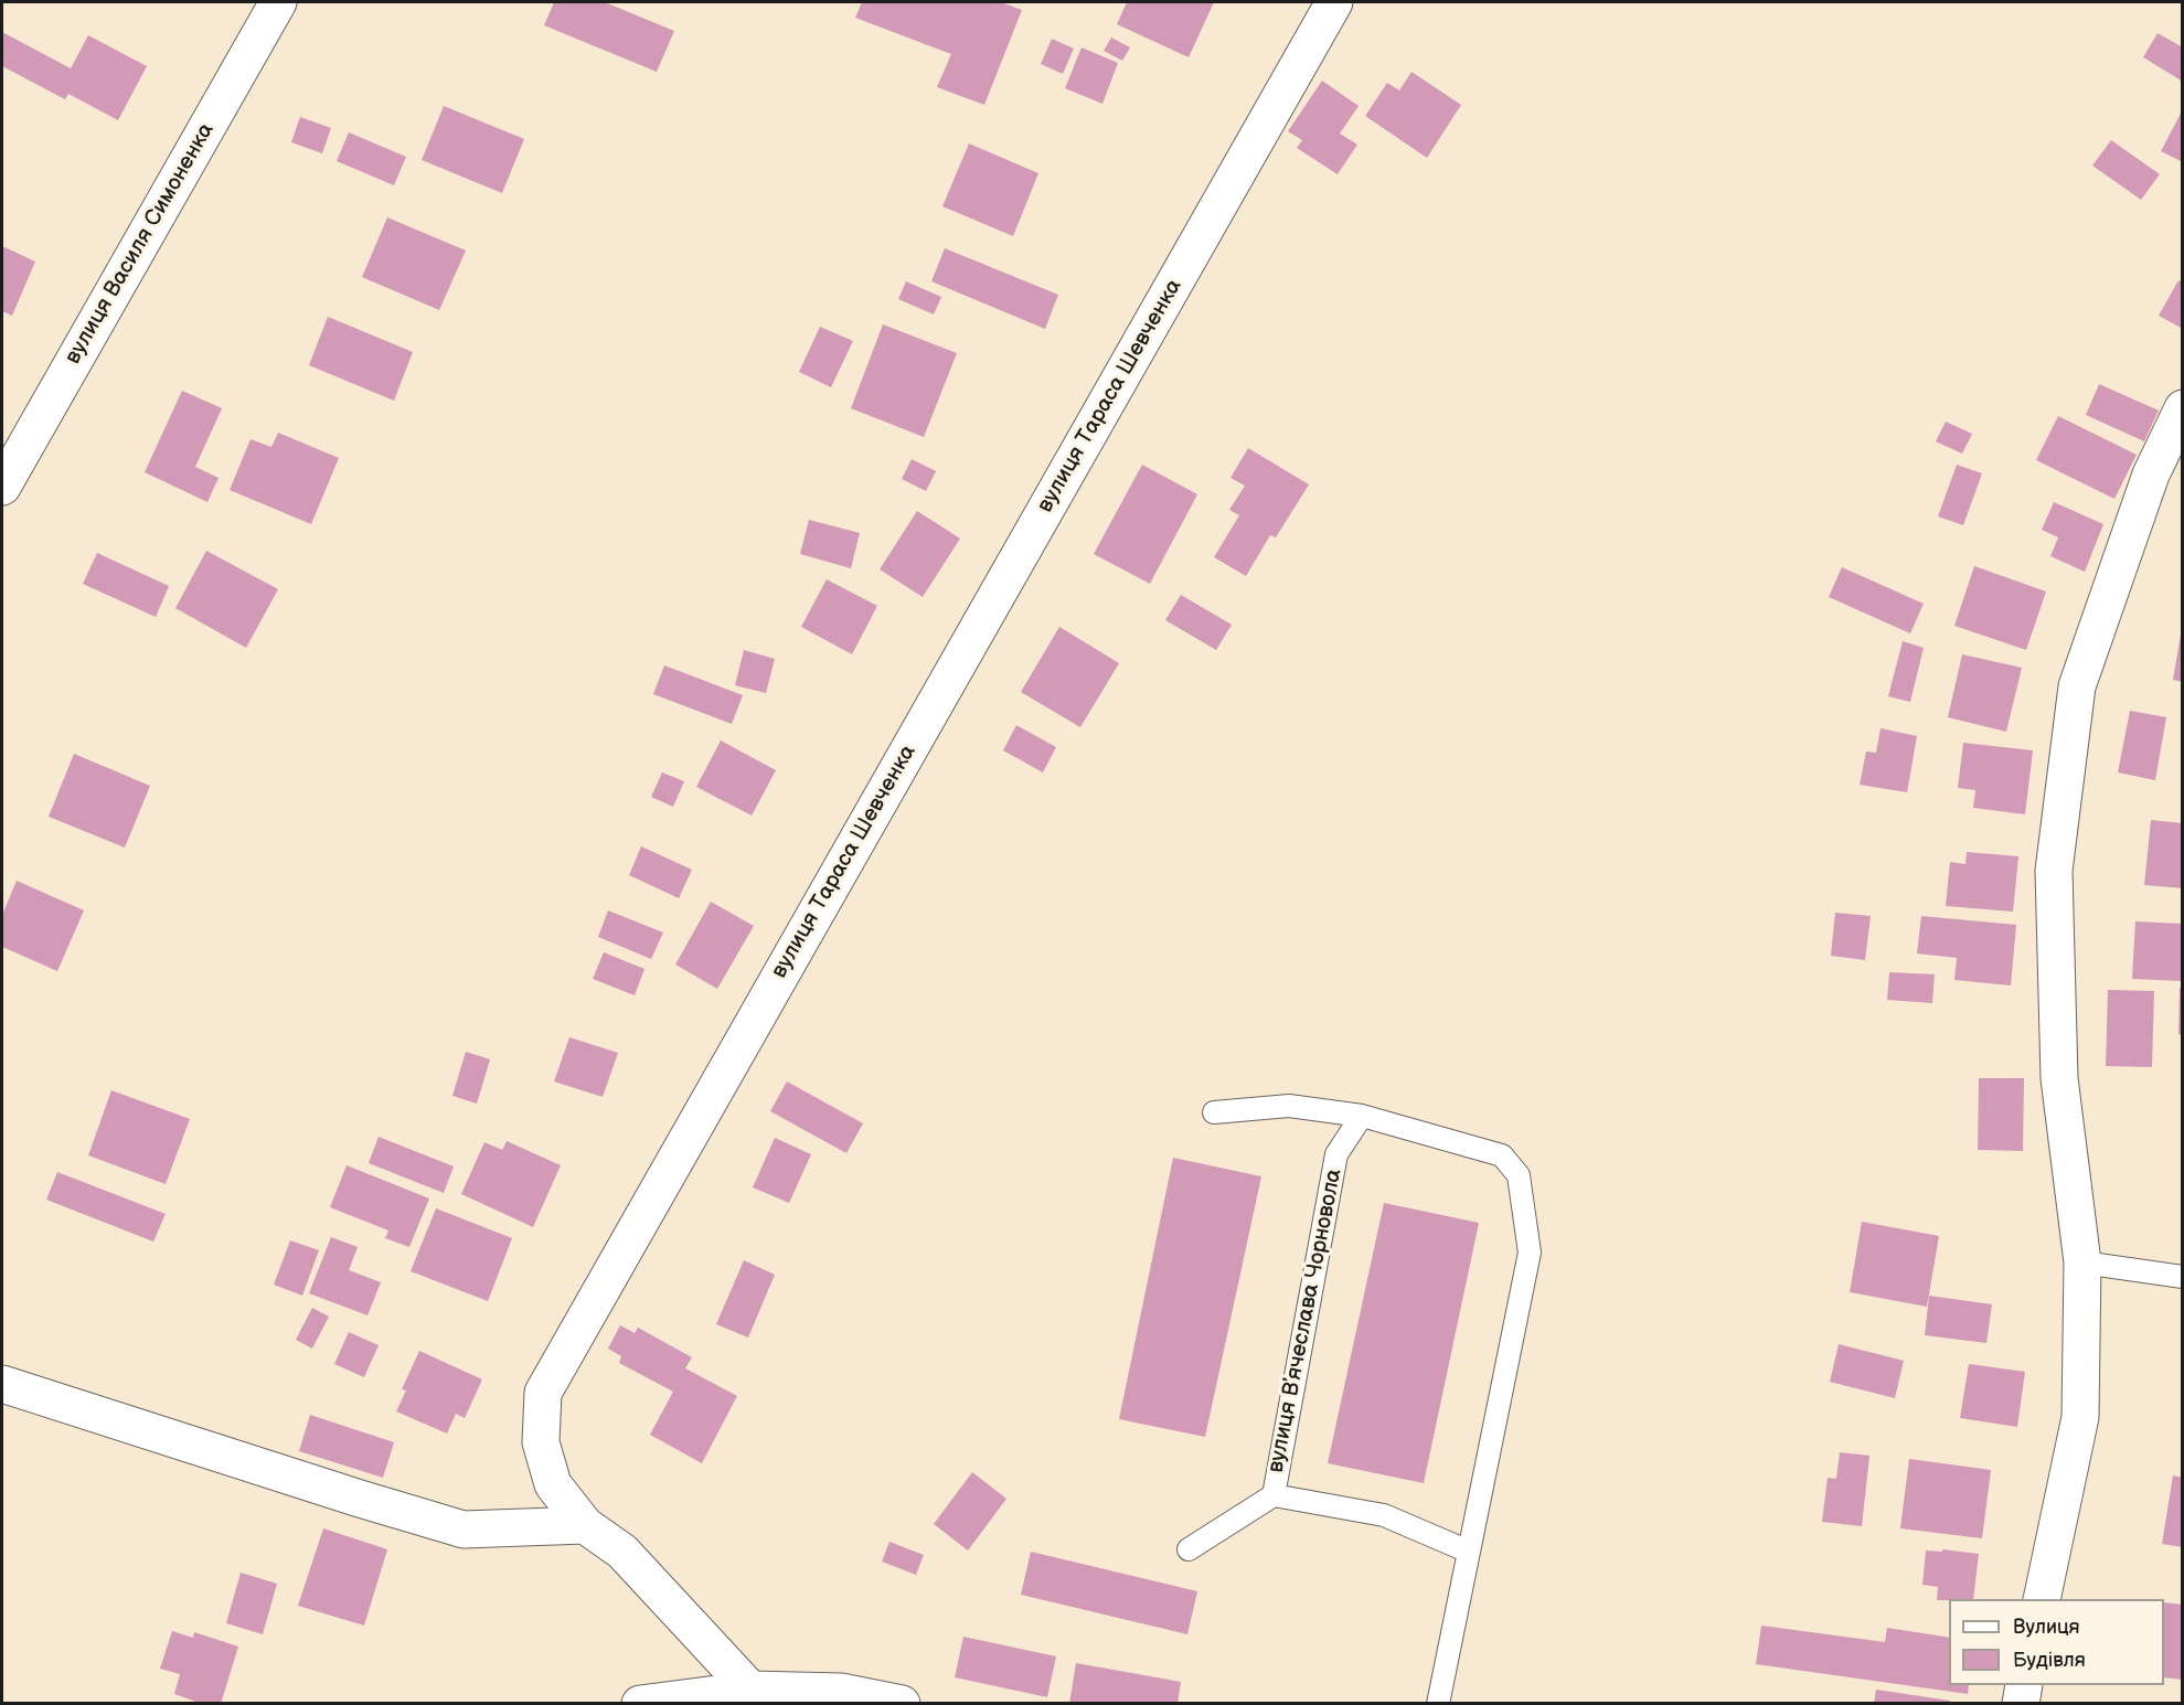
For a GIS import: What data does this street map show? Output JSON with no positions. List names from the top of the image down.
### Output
{
  "streets": {
    "street": ["вулиця Василя Симоненка", "вулиця Тараса Шевченка"],
    "lane": ["вулиця Вʼячеслава Чорновола"]
  },
  "legend": ["Вулиця", "Будівля"]
}
